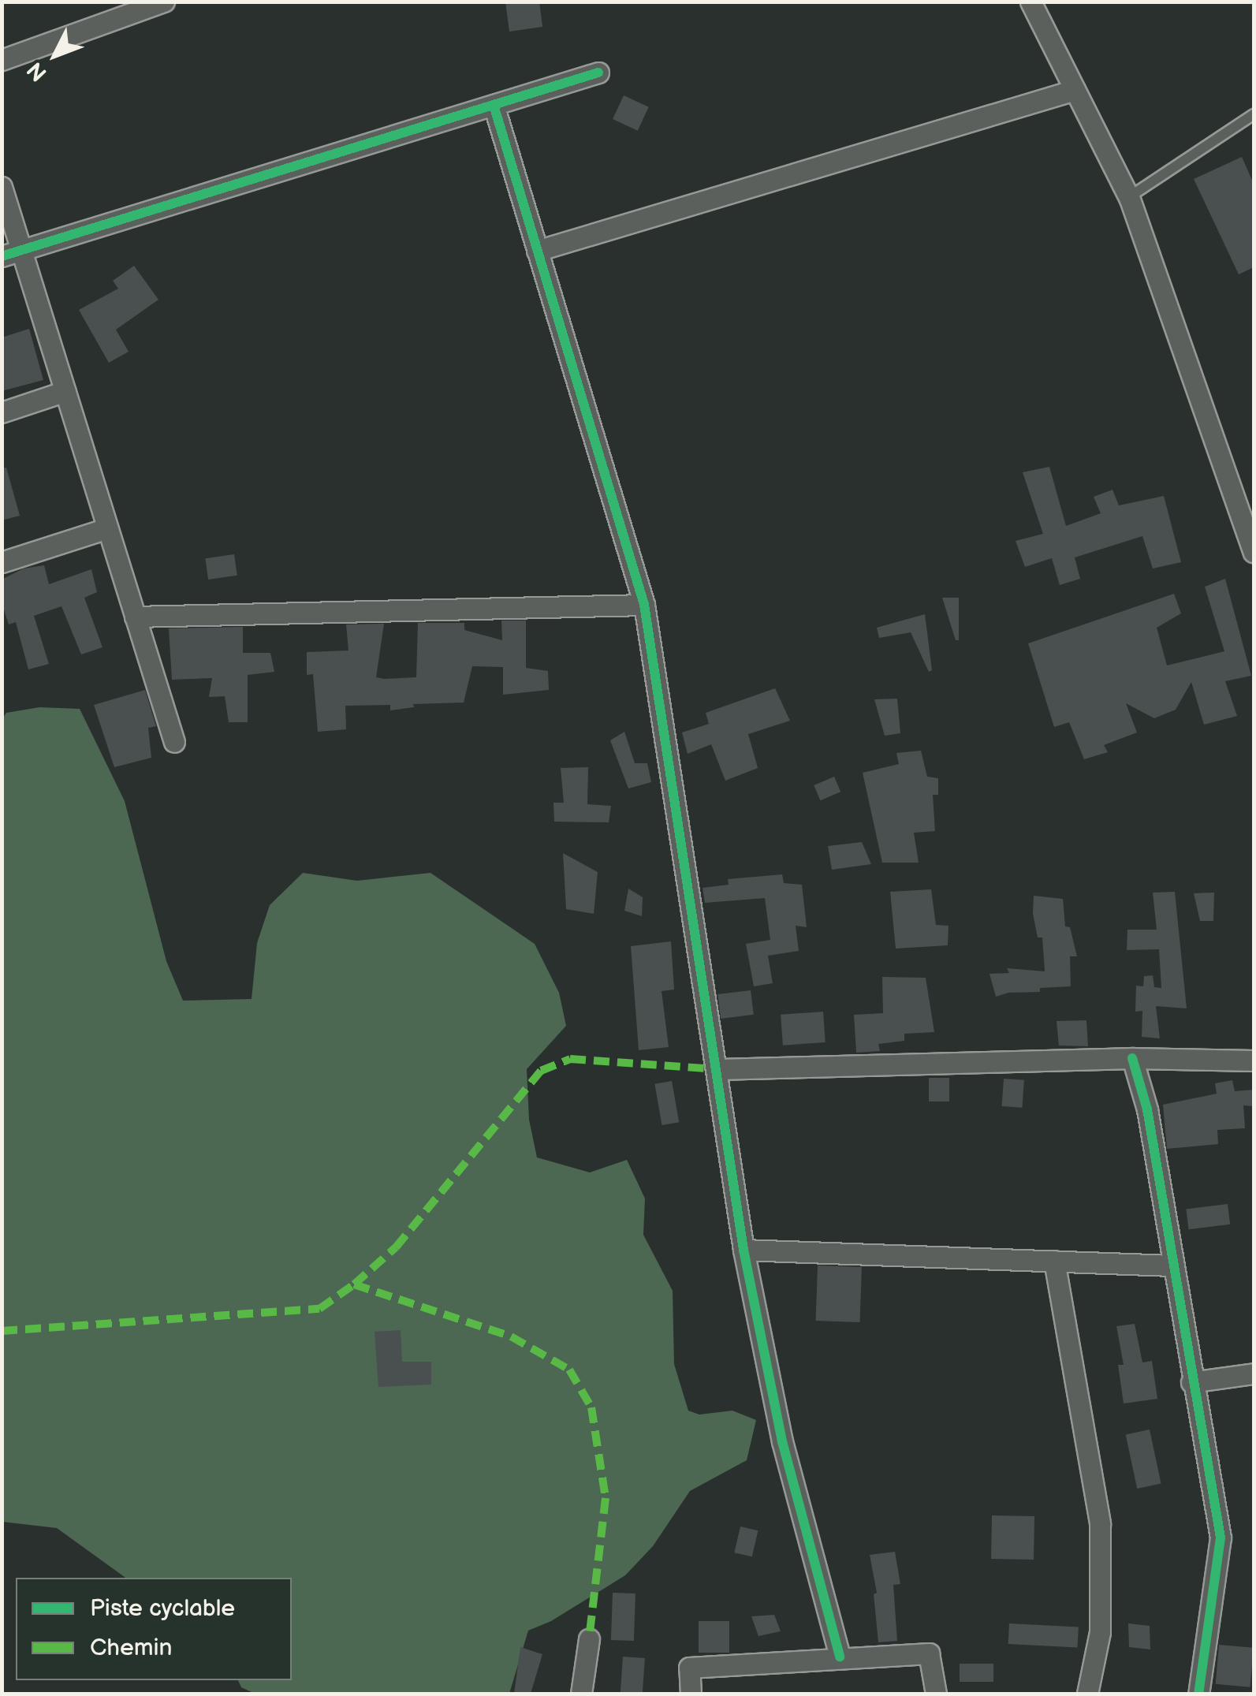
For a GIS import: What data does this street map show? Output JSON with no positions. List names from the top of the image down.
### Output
{
  "legend": ["Piste cyclable", "Chemin"],
  "north": "bottom left"
}
